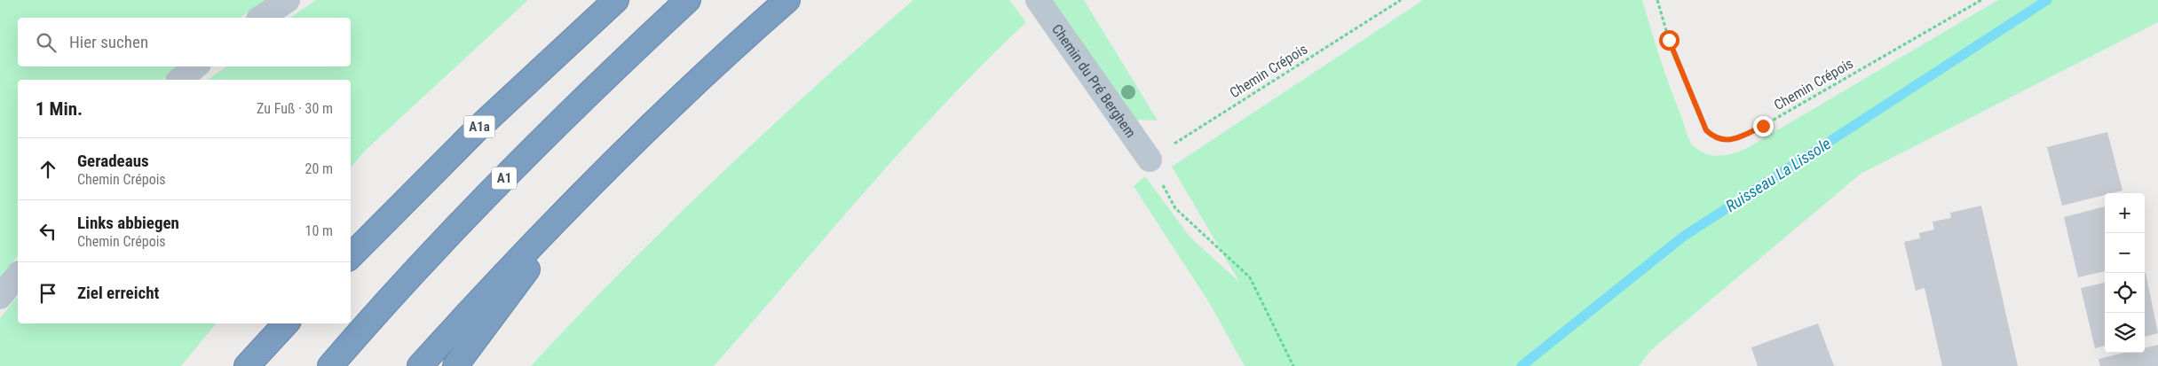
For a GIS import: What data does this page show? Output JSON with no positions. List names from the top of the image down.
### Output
{
  "streets": {
    "highway": ["A1a", "A1"],
    "street": ["Chemin du Pré Berghem"],
    "path": ["Chemin Crépois"]
  },
  "crossings": [
    ["Chemin Crépois", "Chemin du Pré Berghem"]
  ],
  "water": ["Ruisseau La Lissole"],
  "page": {
    "search": "Hier suchen",
    "heading": ["1 Min.", "Zu Fuß · 30 m"],
    "list": [
      ["Geradeaus", "Chemin Crépois", "20 m"],
      ["Links abbiegen", "Chemin Crépois", "10 m"],
      "Ziel erreicht"
    ],
    "map_buttons": ["+", "−"]
  }
}
